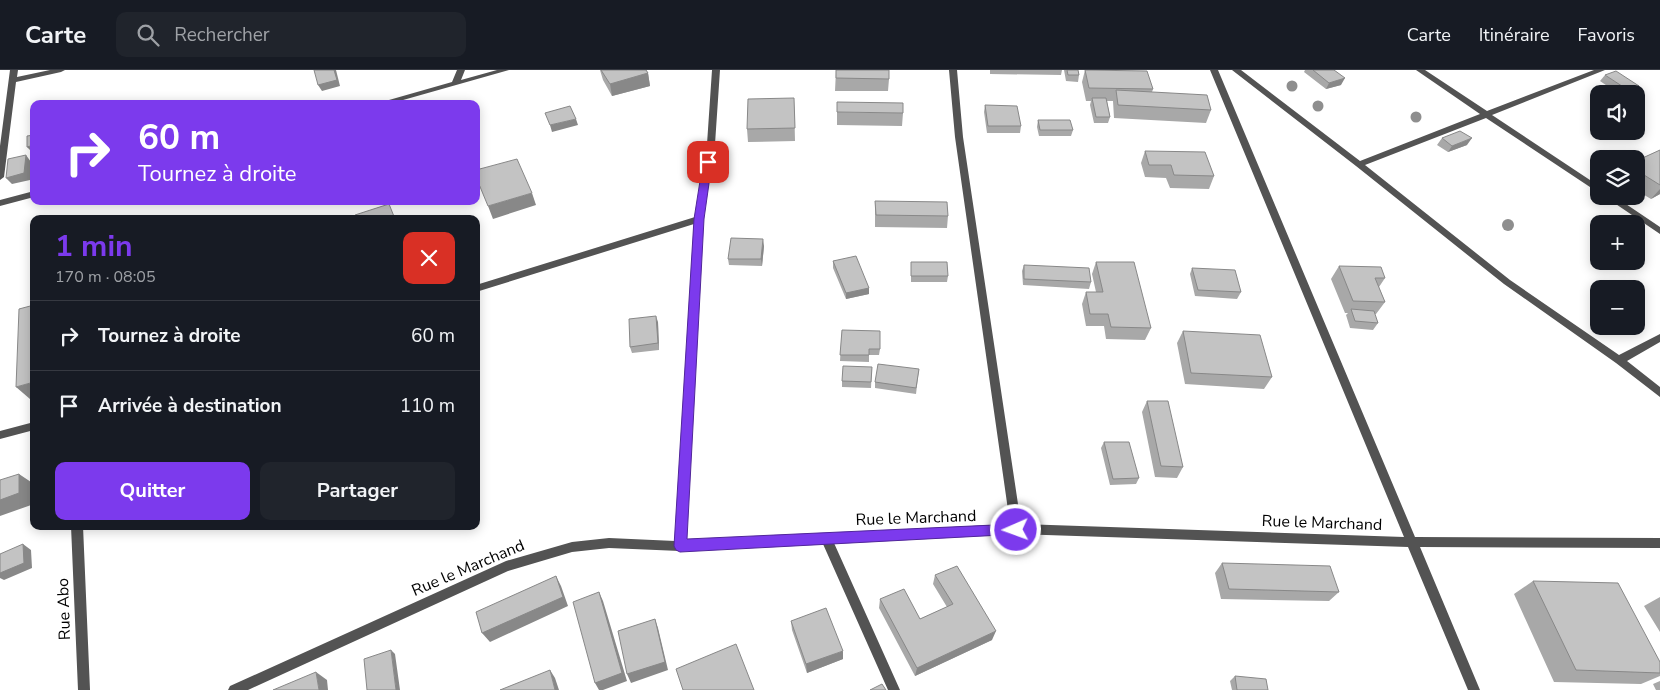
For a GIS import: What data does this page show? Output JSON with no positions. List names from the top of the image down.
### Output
{
  "streets": {
    "street": ["Rue le Marchand", "Rue Abo"]
  },
  "page": {
    "header": "Carte",
    "search": "Rechercher",
    "nav": ["Carte", "Itinéraire", "Favoris"],
    "map_buttons": ["+", "−"],
    "turn": ["60 m", "Tournez à droite"],
    "heading": ["1 min", "170 m · 08:05"],
    "list": [
      {
        "name": "Tournez à droite",
        "value": "60 m"
      },
      {
        "name": "Arrivée à destination",
        "value": "110 m"
      }
    ],
    "buttons": ["Quitter", "Partager"]
  }
}
